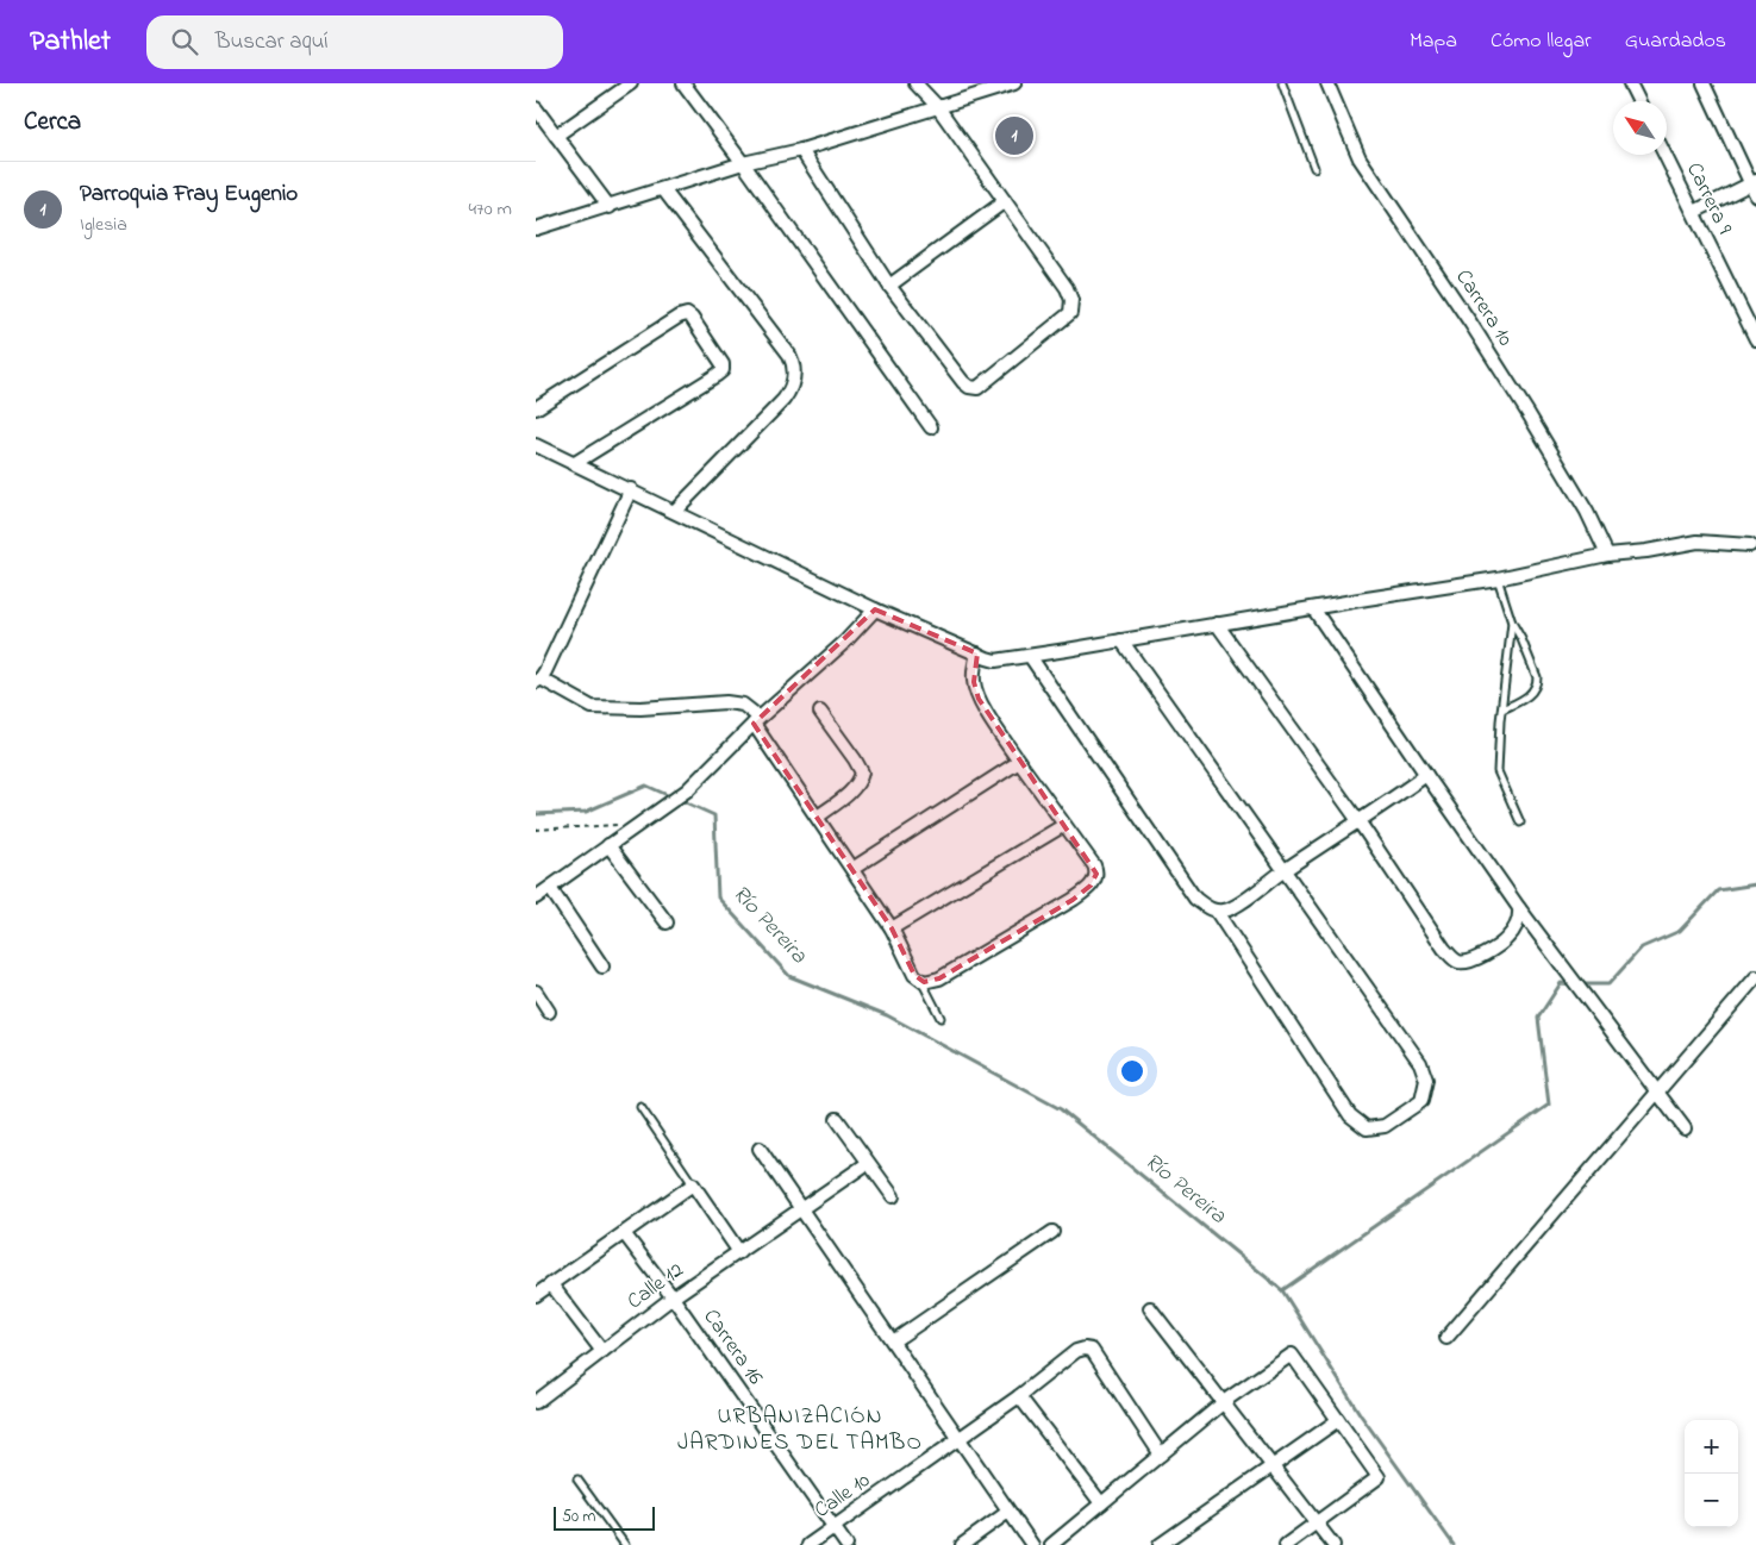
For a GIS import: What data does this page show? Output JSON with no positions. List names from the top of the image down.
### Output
{
  "streets": {
    "street": [
      "Carrera 9",
      "Carrera 10",
      "Calle 12",
      "Carrera 16",
      "Calle 10"
    ]
  },
  "crossings": [
    ["Calle 12", "Carrera 16"],
    ["Carrera 16", "Calle 10"]
  ],
  "districts": ["URBANIZACIÓN JARDINES DEL TAMBO"],
  "water": ["Río Pereira"],
  "scale_bar": "50 m",
  "north": "top left",
  "page": {
    "header": "Pathlet",
    "search": "Buscar aquí",
    "nav": ["Mapa", "Cómo llegar", "Guardados"],
    "heading": "Cerca",
    "pins": "1",
    "list": [
      {
        "mark": "1",
        "name": "Parroquia Fray Eugenio",
        "note": "Iglesia",
        "value": "470 m"
      }
    ],
    "map_buttons": ["+", "−"],
    "scale": "50 m"
  }
}
